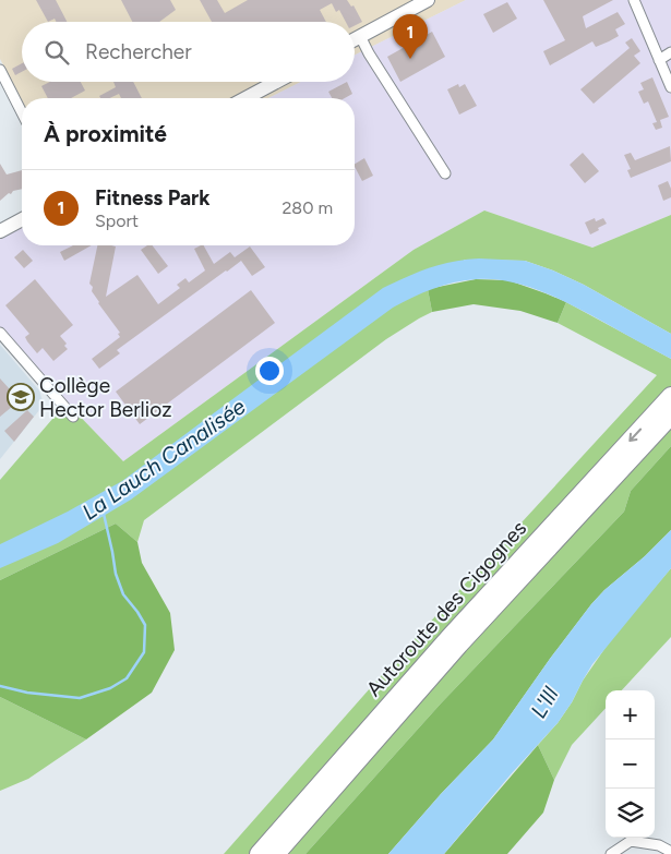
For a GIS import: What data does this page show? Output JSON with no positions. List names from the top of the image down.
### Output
{
  "streets": {
    "highway": ["Autoroute des Cigognes"]
  },
  "water": ["La Lauch Canalisée", "L'Ill"],
  "places": {
    "school or university": ["Collège Hector Berlioz"]
  },
  "page": {
    "pins": "1",
    "search": "Rechercher",
    "heading": "À proximité",
    "list": [
      {
        "mark": "1",
        "name": "Fitness Park",
        "note": "Sport",
        "value": "280 m"
      }
    ],
    "map_buttons": ["+", "−"]
  }
}
